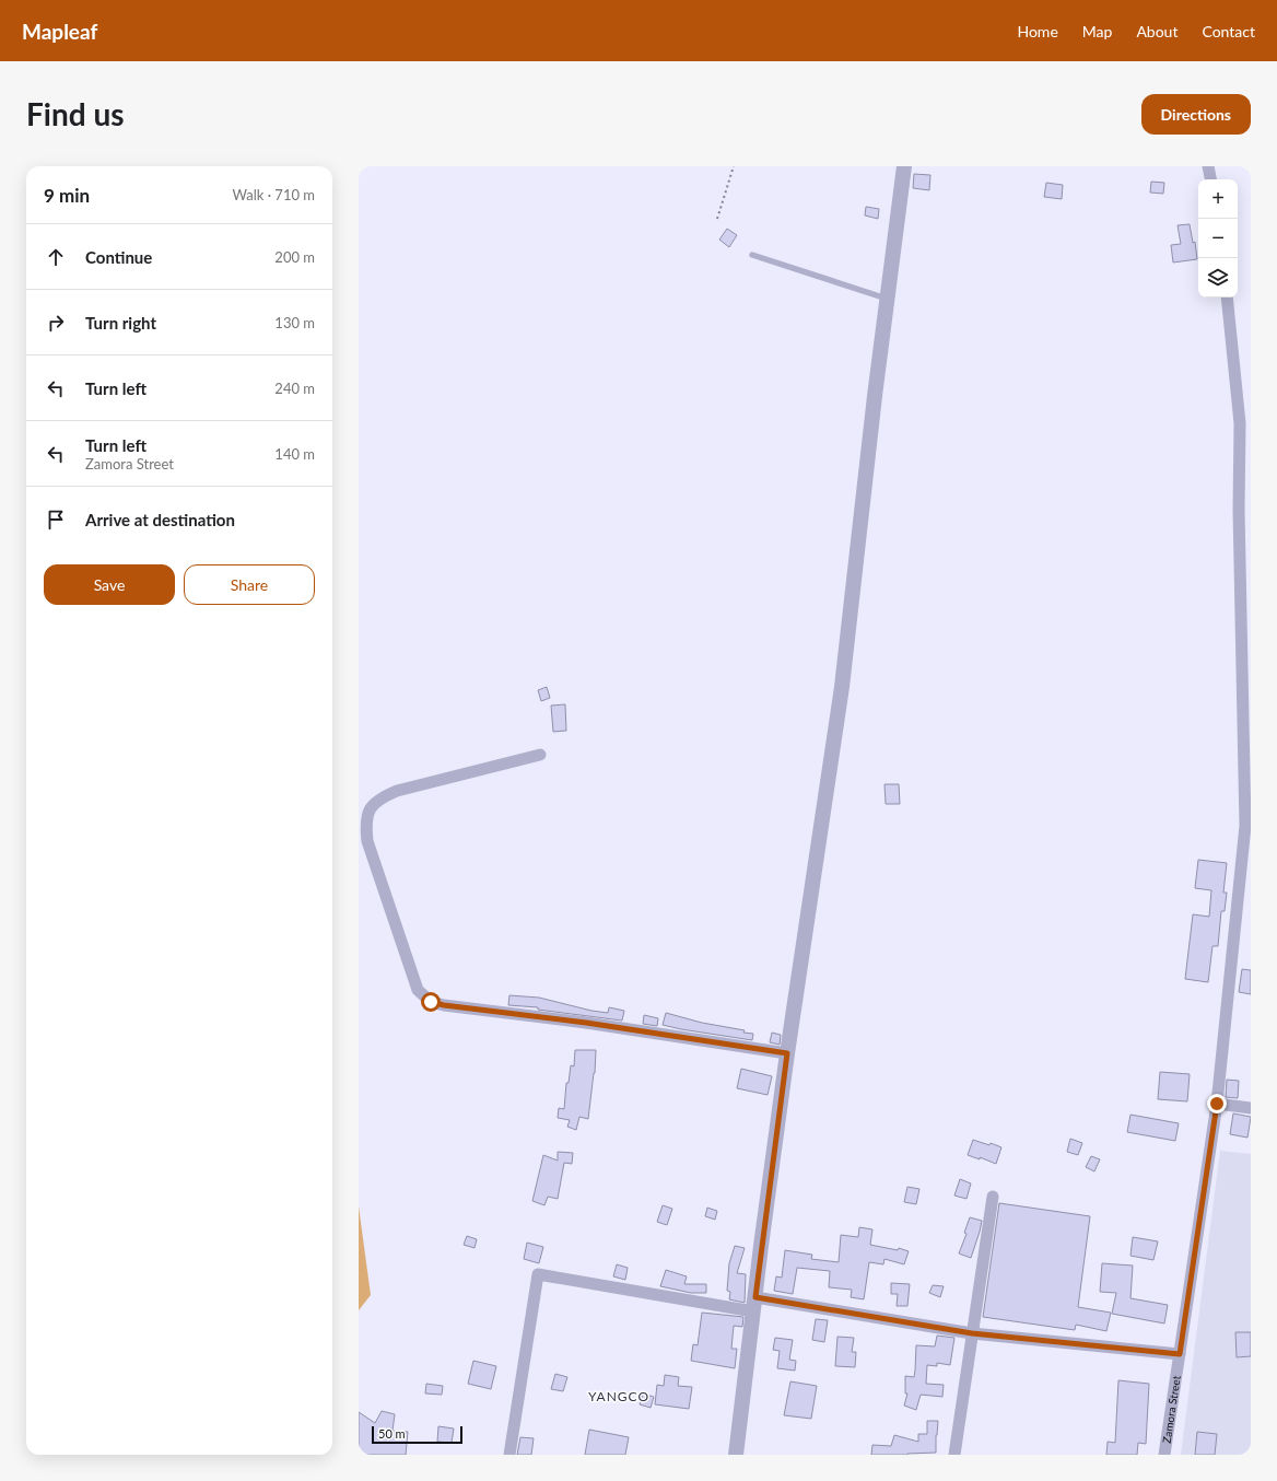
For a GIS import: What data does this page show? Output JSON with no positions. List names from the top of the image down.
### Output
{
  "streets": {
    "street": ["Zamora Street"]
  },
  "districts": ["YANGCO"],
  "scale_bar": "50 m",
  "page": {
    "header": "Mapleaf",
    "nav": [
      "Home",
      "Map",
      "About",
      "Contact"
    ],
    "buttons": [
      "Directions",
      ["Save", "Share"]
    ],
    "title": "Find us",
    "heading": ["9 min", "Walk · 710 m"],
    "map_buttons": ["+", "−"],
    "list": [
      ["Continue", "200 m"],
      ["Turn right", "130 m"],
      ["Turn left", "240 m"],
      ["Turn left", "Zamora Street", "140 m"],
      "Arrive at destination"
    ],
    "scale": "50 m"
  }
}
